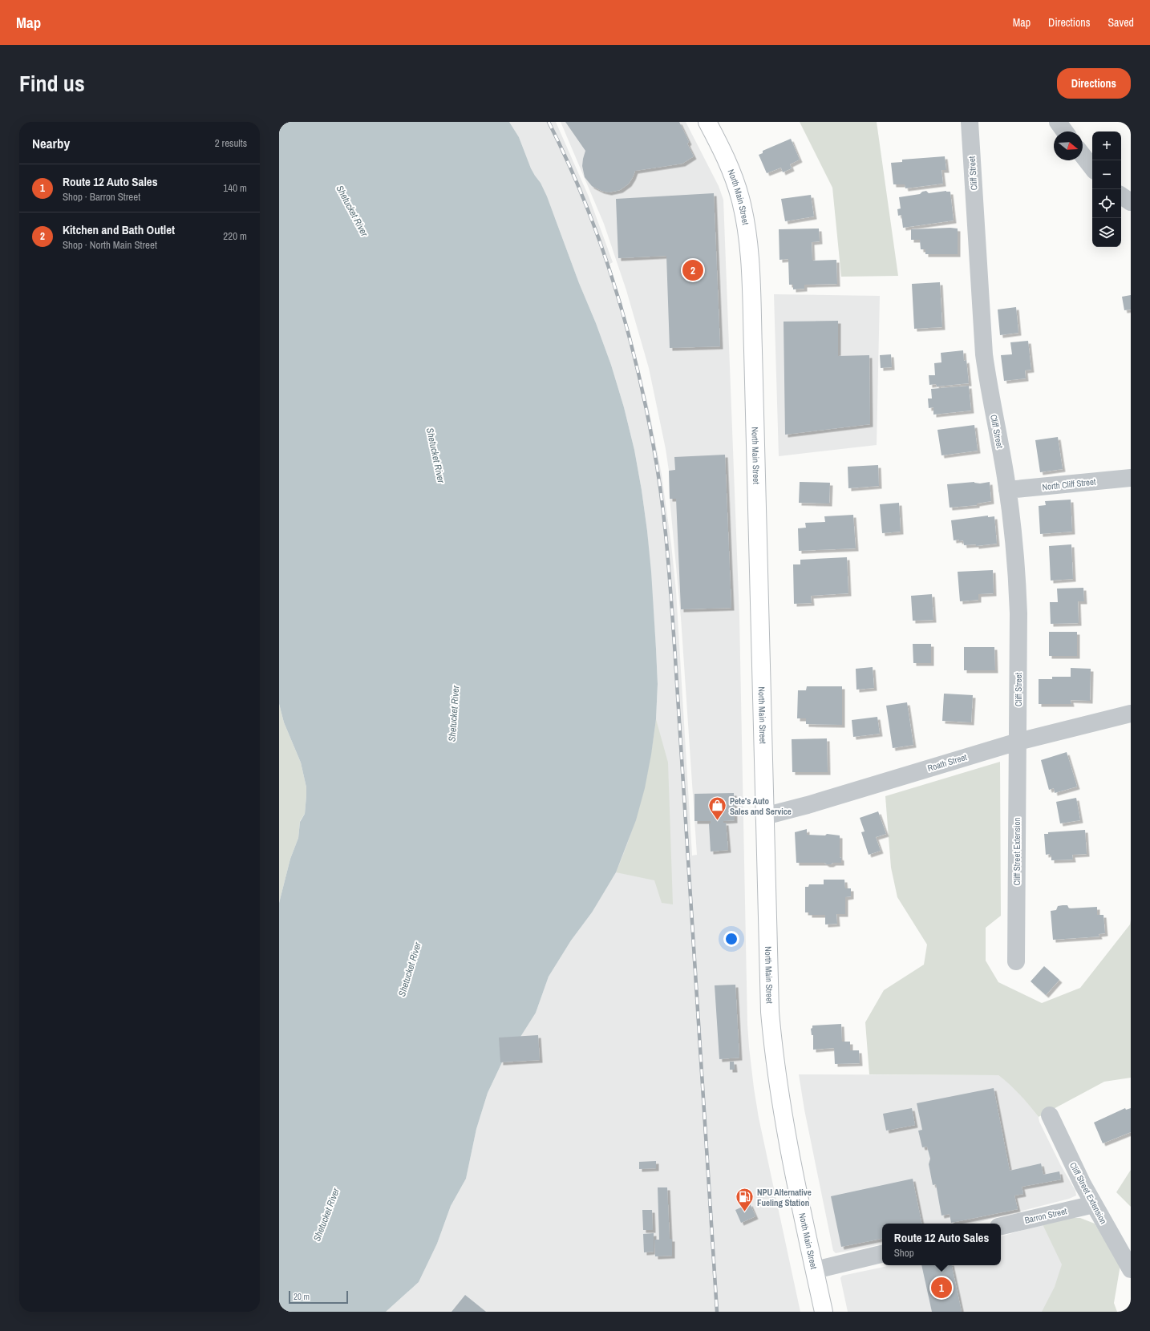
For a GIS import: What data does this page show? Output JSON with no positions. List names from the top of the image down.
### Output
{
  "streets": {
    "main road": ["North Main Street"],
    "street": [
      "Cliff Street",
      "North Cliff Street",
      "Roath Street",
      "Cliff Street Extension",
      "Barron Street"
    ]
  },
  "crossings": [
    ["Cliff Street", "North Cliff Street"],
    ["Cliff Street", "Roath Street"],
    ["Cliff Street", "Cliff Street Extension"],
    ["North Main Street", "Roath Street"],
    ["Roath Street", "Cliff Street Extension"],
    ["Cliff Street Extension", "Barron Street"]
  ],
  "water": ["Shetucket River"],
  "places": {
    "shop": ["Pete's Auto Sales and Service"],
    "fuel station": ["NPU Alternative Fueling Station"]
  },
  "scale_bar": "20 m",
  "north": "right",
  "page": {
    "header": "Map",
    "nav": ["Map", "Directions", "Saved"],
    "title": "Find us",
    "buttons": "Directions",
    "heading": ["Nearby", "2 results"],
    "map_buttons": ["+", "−"],
    "list": [
      {
        "mark": "1",
        "name": "Route 12 Auto Sales",
        "note": "Shop · Barron Street",
        "value": "140 m"
      },
      {
        "mark": "2",
        "name": "Kitchen and Bath Outlet",
        "note": "Shop · North Main Street",
        "value": "220 m"
      }
    ],
    "pins": ["2", "1"],
    "popup": ["Route 12 Auto Sales", "Shop"],
    "scale": "20 m"
  }
}
